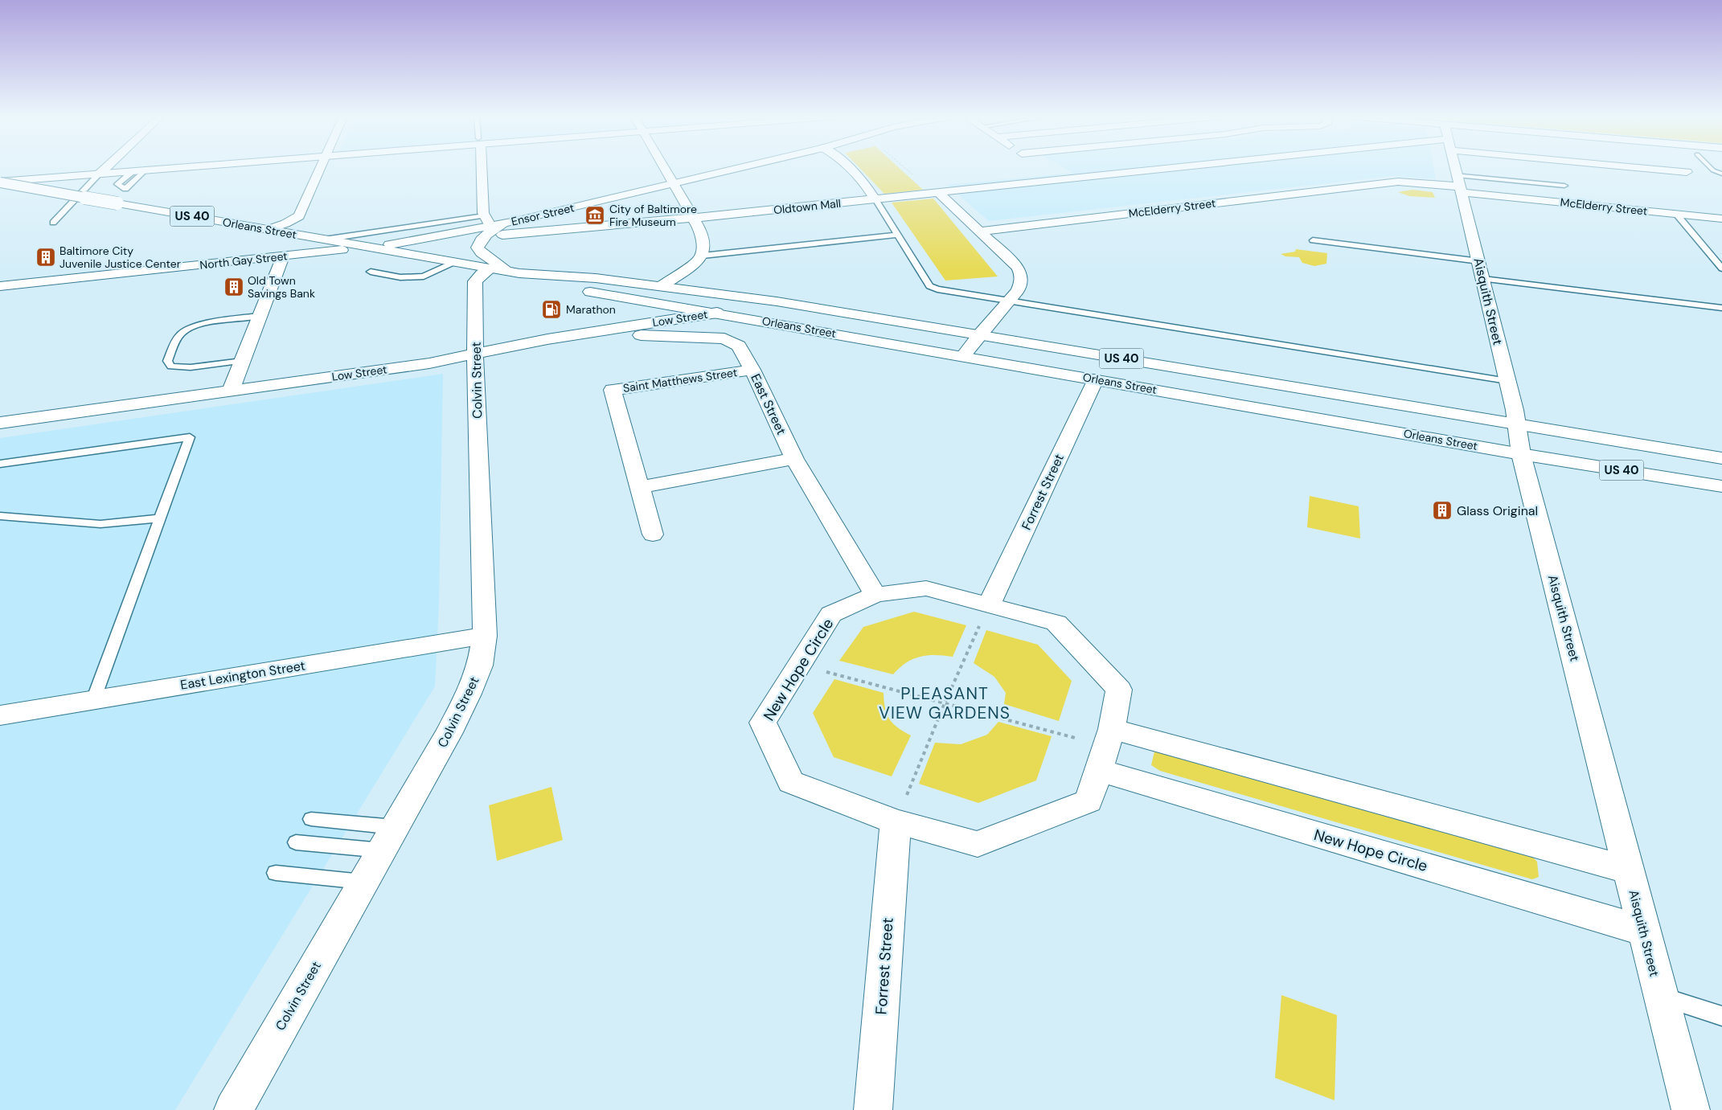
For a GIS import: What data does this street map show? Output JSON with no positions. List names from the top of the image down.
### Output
{
  "streets": {
    "street": [
      "Oldtown Mall",
      "McElderry Street",
      "Ensor Street",
      "US 40",
      "Orleans Street",
      "North Gay Street",
      "Aisquith Street",
      "Low Street",
      "Colvin Street",
      "Saint Matthews Street",
      "East Street",
      "Forrest Street",
      "New Hope Circle",
      "East Lexington Street"
    ]
  },
  "crossings": [
    ["McElderry Street", "Aisquith Street"],
    ["Ensor Street", "Orleans Street"],
    ["Ensor Street", "North Gay Street"],
    ["Orleans Street", "North Gay Street"],
    ["Orleans Street", "Aisquith Street"],
    ["Orleans Street", "Low Street"],
    ["Orleans Street", "Colvin Street"],
    ["Orleans Street", "Forrest Street"],
    ["Aisquith Street", "New Hope Circle"],
    ["Low Street", "Colvin Street"],
    ["Low Street", "East Street"],
    ["Colvin Street", "East Lexington Street"],
    ["Saint Matthews Street", "East Street"],
    ["East Street", "New Hope Circle"],
    ["Forrest Street", "New Hope Circle"]
  ],
  "districts": ["PLEASANT VIEW GARDENS"],
  "places": {
    "museum": ["City of Baltimore Fire Museum"],
    "building": ["Baltimore City Juvenile Justice Center", "Old Town Savings Bank", "Glass Original"],
    "fuel station": ["Marathon"]
  }
}
